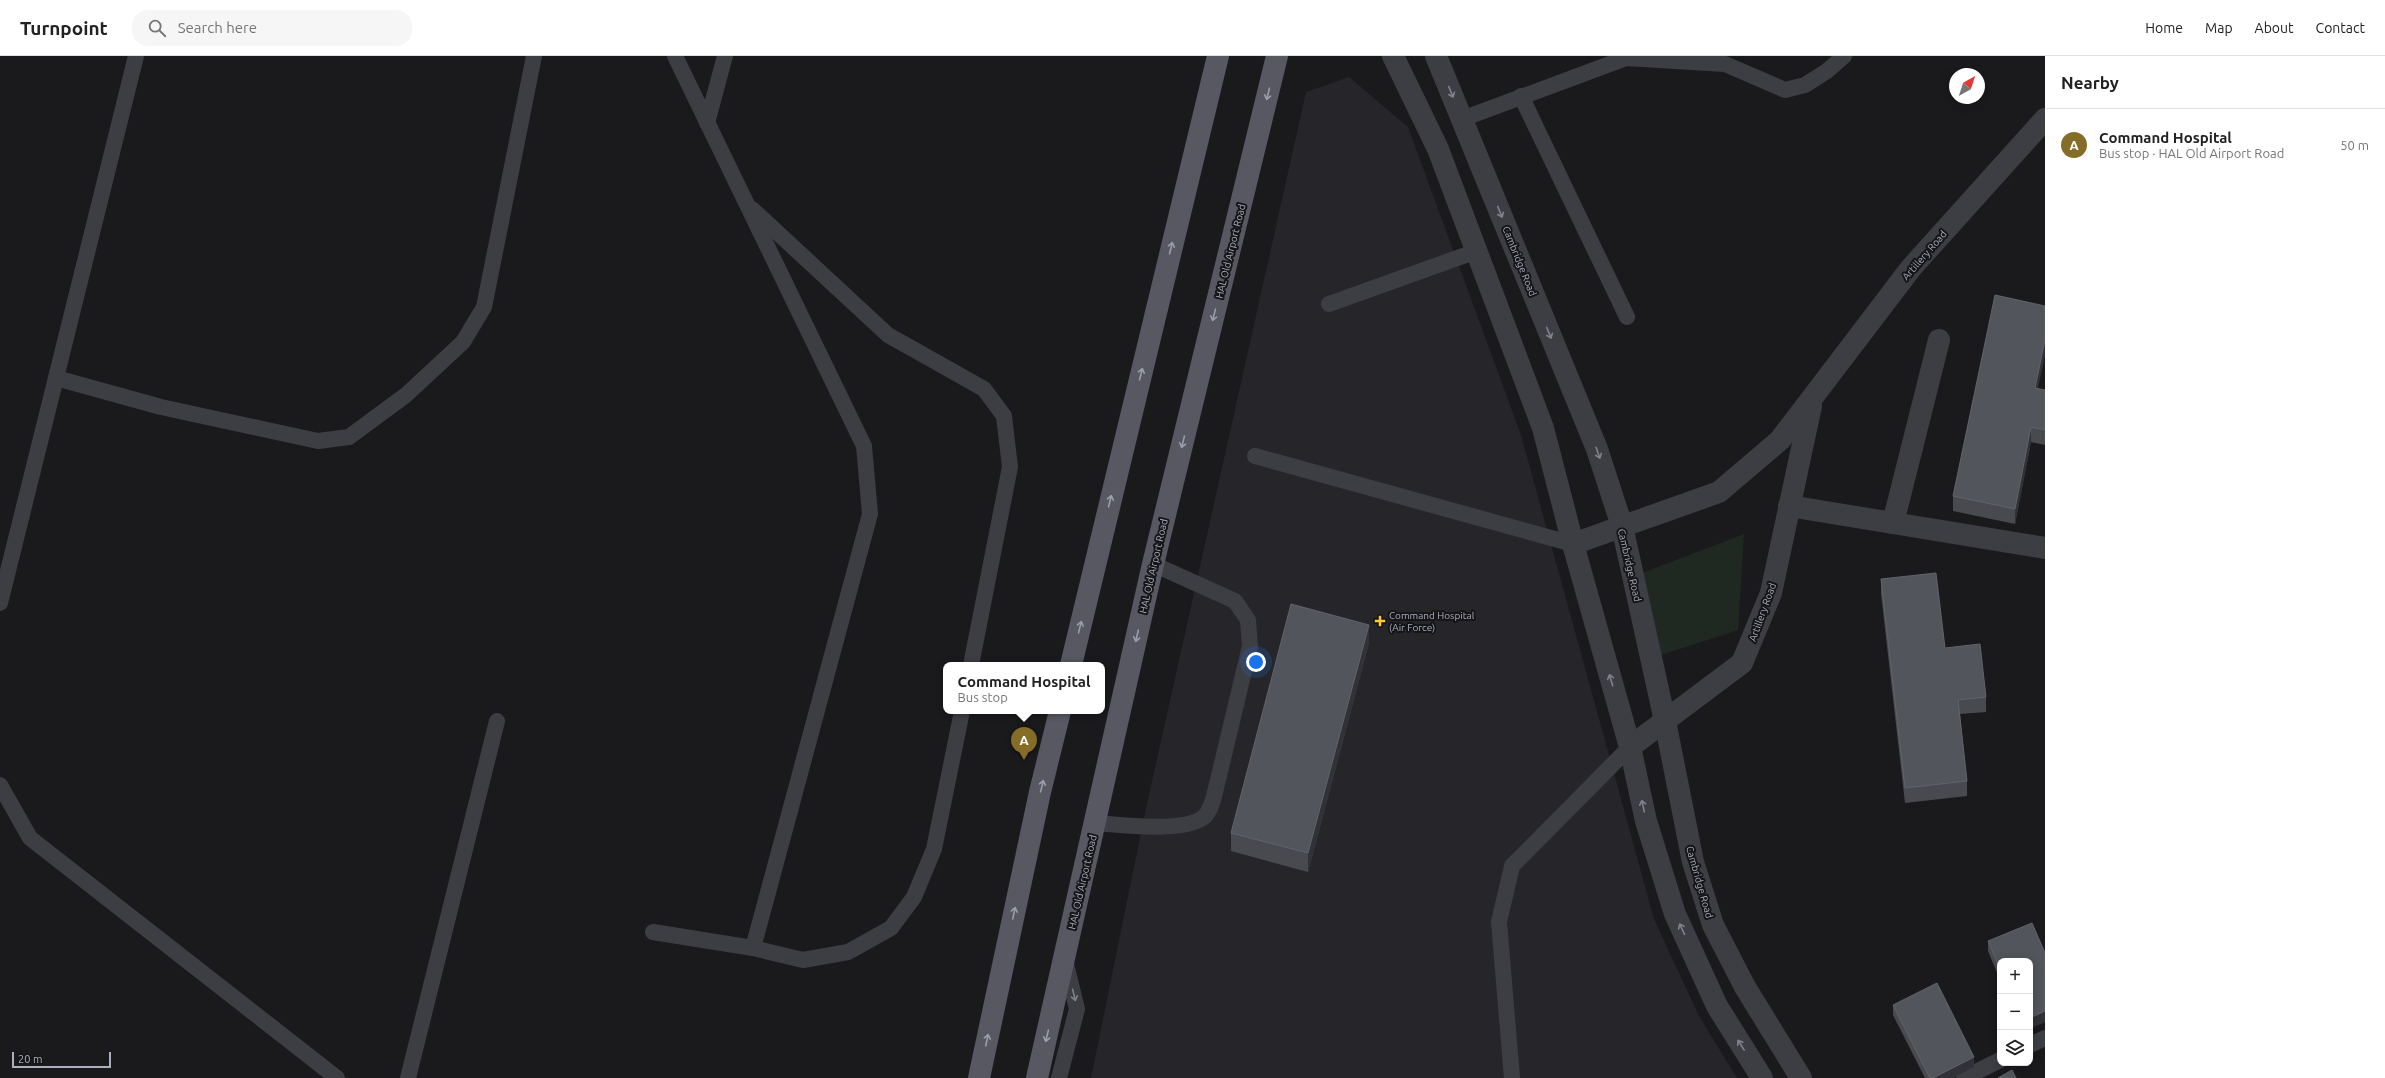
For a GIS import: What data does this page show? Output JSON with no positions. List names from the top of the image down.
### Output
{
  "streets": {
    "main road": ["HAL Old Airport Road"],
    "street": ["Artillery Road", "Cambridge Road"]
  },
  "crossings": [
    ["Artillery Road", "Cambridge Road"]
  ],
  "places": {
    "health": ["Command Hospital (Air Force)"]
  },
  "scale_bar": "20 m",
  "north": "top right",
  "page": {
    "header": "Turnpoint",
    "search": "Search here",
    "nav": [
      "Home",
      "Map",
      "About",
      "Contact"
    ],
    "heading": "Nearby",
    "list": [
      {
        "mark": "A",
        "name": "Command Hospital",
        "note": "Bus stop · HAL Old Airport Road",
        "value": "50 m"
      }
    ],
    "popup": ["Command Hospital", "Bus stop"],
    "pins": "A",
    "map_buttons": ["+", "−"],
    "scale": "20 m"
  }
}
